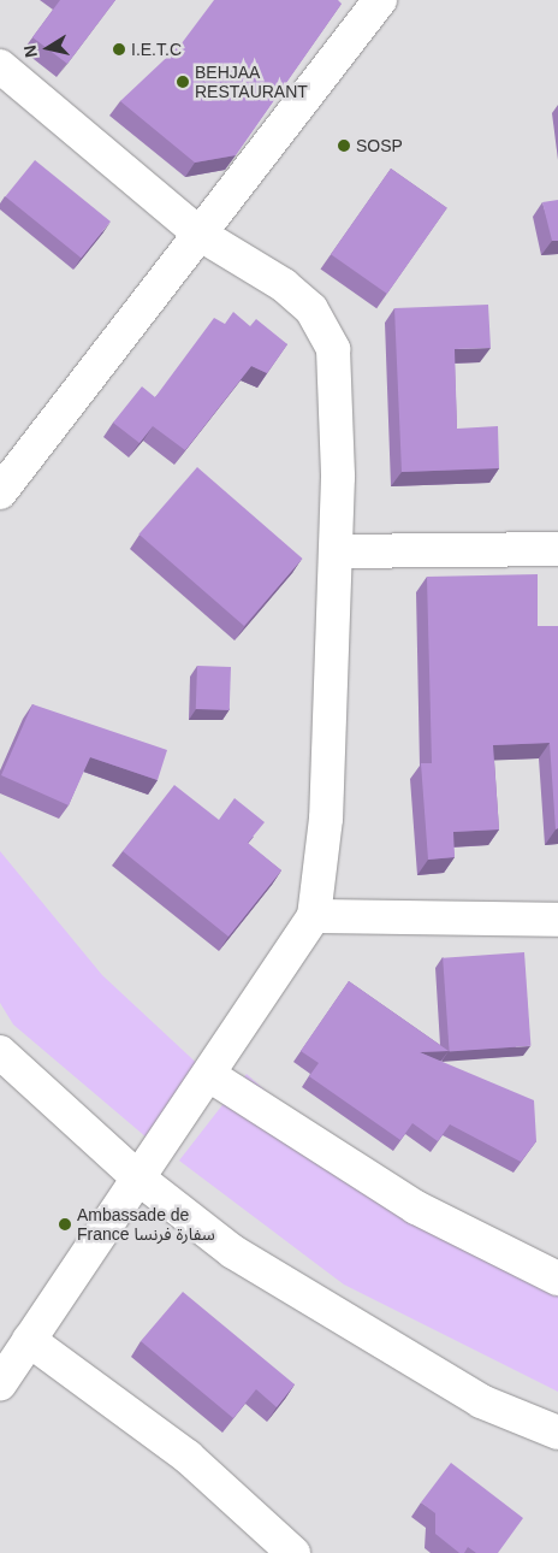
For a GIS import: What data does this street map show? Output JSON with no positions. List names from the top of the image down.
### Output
{
  "places": [
    "I.E.T.C",
    "BEHJAA RESTAURANT",
    "SOSP",
    "Ambassade de France سفارة فرنسا"
  ],
  "north": "left"
}
